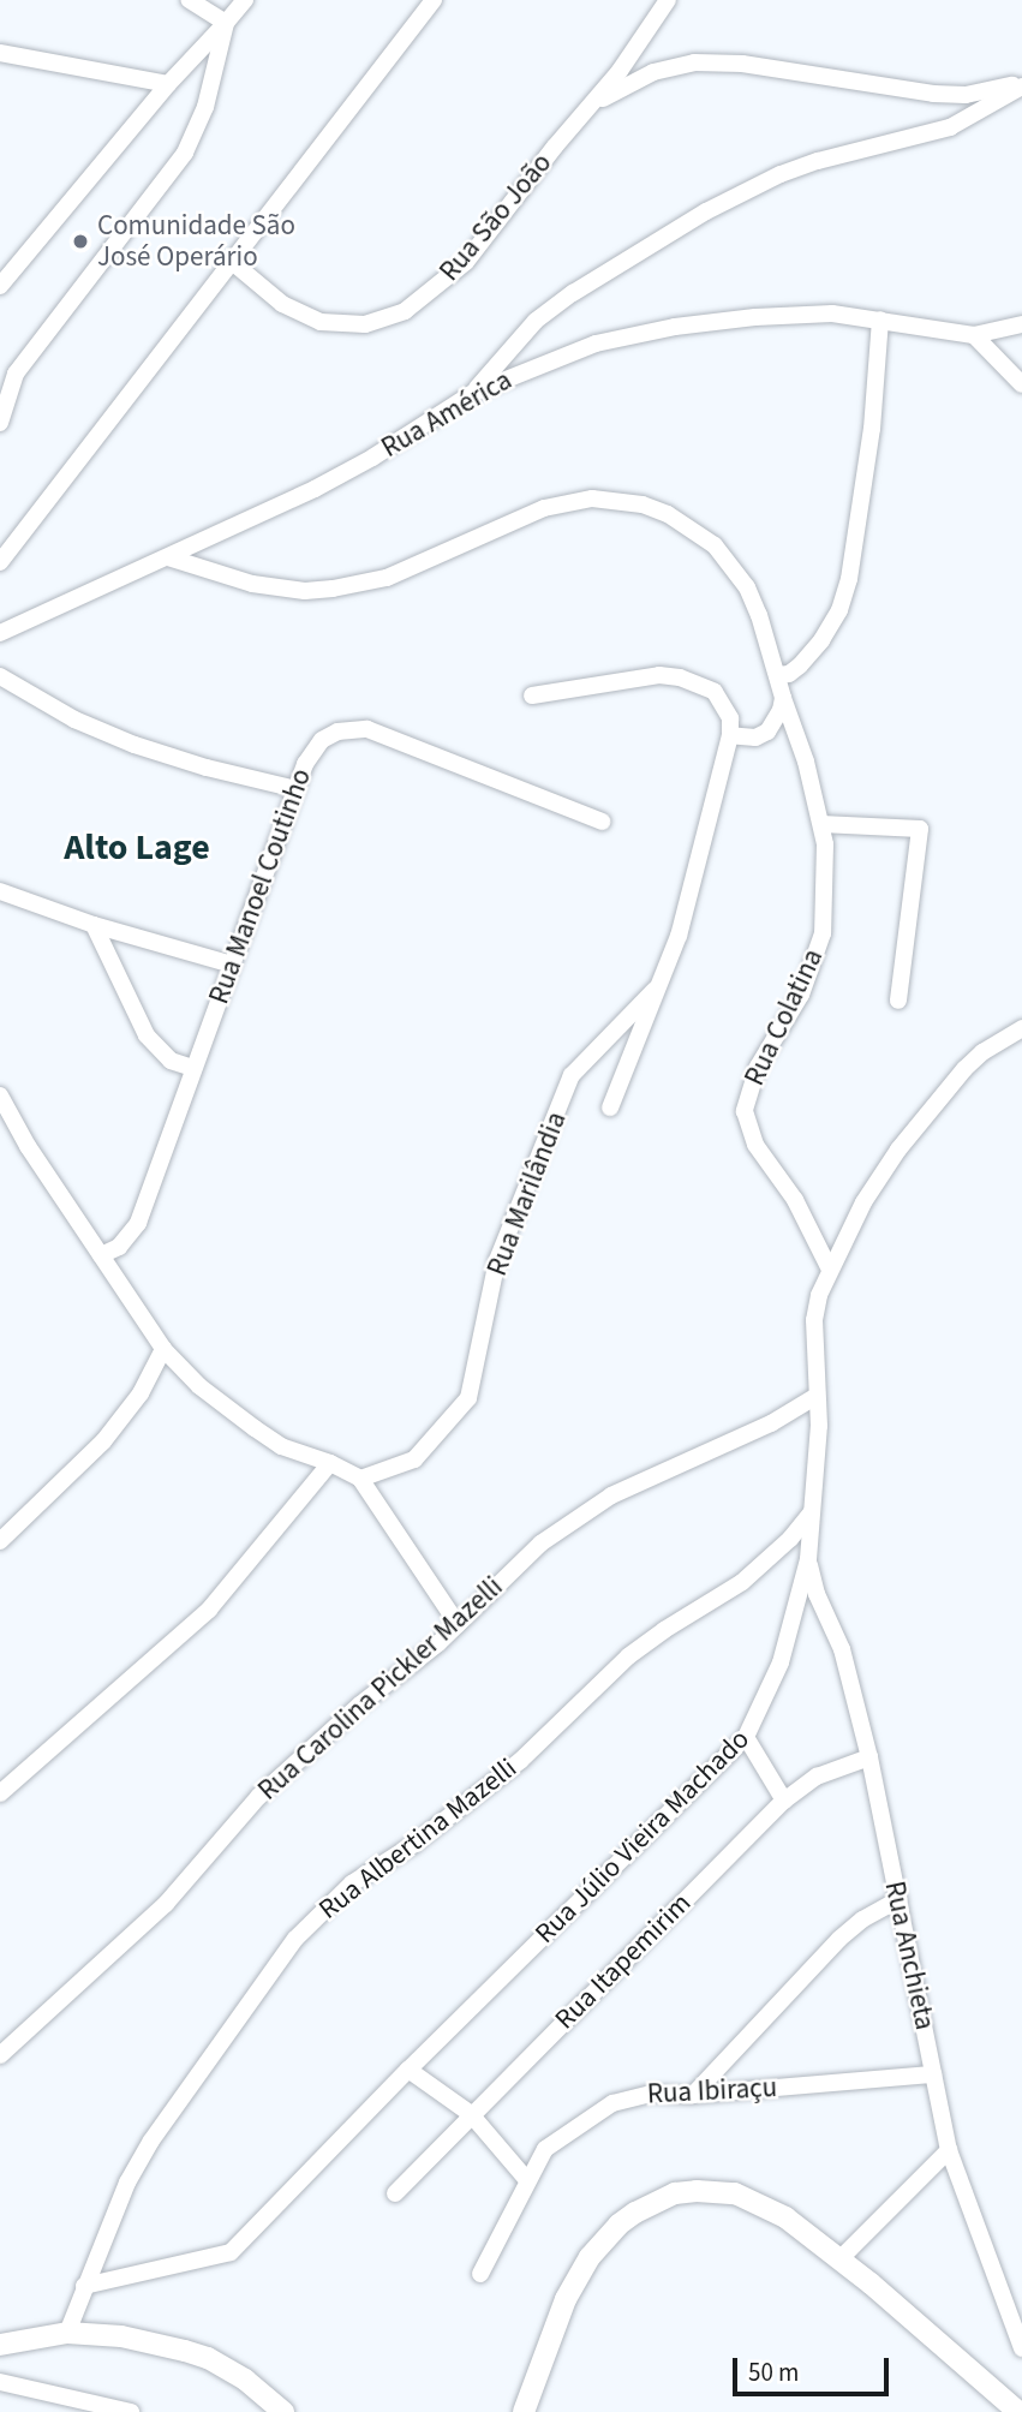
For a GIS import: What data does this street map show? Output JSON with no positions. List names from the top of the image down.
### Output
{
  "streets": {
    "street": [
      "Rua São João",
      "Rua América",
      "Rua Manoel Coutinho",
      "Rua Colatina",
      "Rua Marilândia",
      "Rua Carolina Pickler Mazelli",
      "Rua Júlio Vieira Machado",
      "Rua Albertina Mazelli",
      "Rua Anchieta",
      "Rua Itapemirim",
      "Rua Ibiraçu"
    ]
  },
  "crossings": [
    ["Rua América", "Rua Colatina"],
    ["Rua Colatina", "Rua Júlio Vieira Machado"],
    ["Rua Carolina Pickler Mazelli", "Rua Júlio Vieira Machado"],
    ["Rua Júlio Vieira Machado", "Rua Albertina Mazelli"],
    ["Rua Júlio Vieira Machado", "Rua Anchieta"],
    ["Rua Anchieta", "Rua Itapemirim"],
    ["Rua Anchieta", "Rua Ibiraçu"]
  ],
  "districts": ["Alto Lage"],
  "places": ["Comunidade São José Operário"],
  "scale_bar": "50 m"
}
